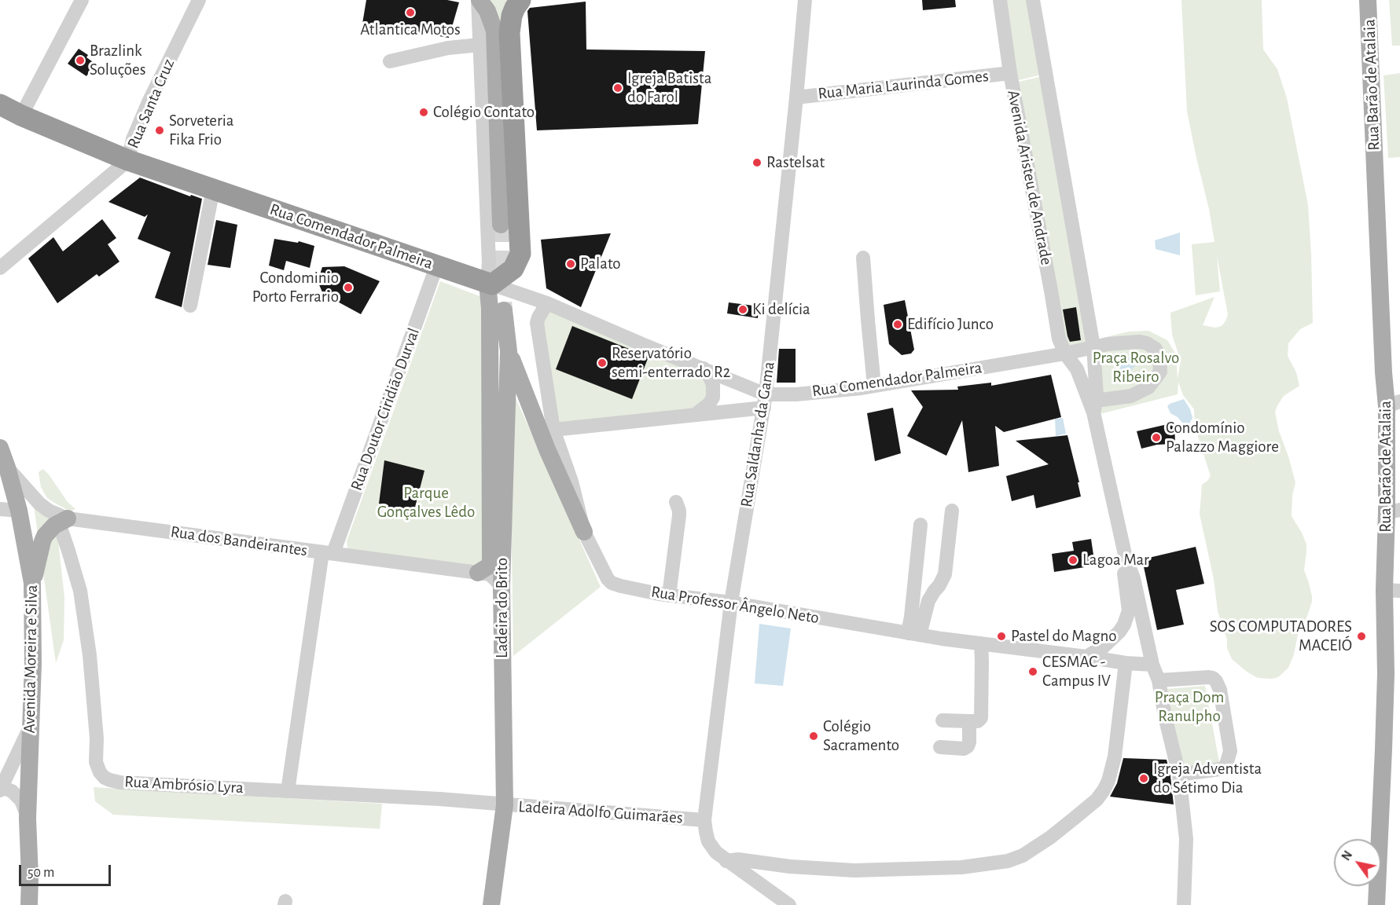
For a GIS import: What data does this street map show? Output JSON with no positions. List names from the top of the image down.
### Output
{
  "streets": {
    "highway": ["Rua Comendador Palmeira"],
    "main road": ["Rua Barão de Atalaia", "Ladeira do Brito", "Avenida Moreira e Silva"],
    "street": [
      "Rua Maria Laurinda Gomes",
      "Rua Santa Cruz",
      "Avenida Aristeu de Andrade",
      "Rua Doutor Ciridião Durval",
      "Rua Saldanha da Gama",
      "Rua dos Bandeirantes",
      "Rua Professor Ângelo Neto",
      "Rua Ambrósio Lyra",
      "Ladeira Adolfo Guimarães"
    ]
  },
  "crossings": [
    ["Rua Maria Laurinda Gomes", "Avenida Aristeu de Andrade"],
    ["Rua Maria Laurinda Gomes", "Rua Saldanha da Gama"],
    ["Rua Santa Cruz", "Rua Comendador Palmeira"],
    ["Avenida Aristeu de Andrade", "Rua Comendador Palmeira"],
    ["Rua Comendador Palmeira", "Rua Doutor Ciridião Durval"],
    ["Rua Comendador Palmeira", "Rua Saldanha da Gama"],
    ["Rua Comendador Palmeira", "Rua Professor Ângelo Neto"],
    ["Rua Comendador Palmeira", "Ladeira do Brito"],
    ["Rua Doutor Ciridião Durval", "Rua dos Bandeirantes"],
    ["Rua Doutor Ciridião Durval", "Rua Ambrósio Lyra"],
    ["Rua Saldanha da Gama", "Rua Professor Ângelo Neto"],
    ["Rua Saldanha da Gama", "Ladeira Adolfo Guimarães"],
    ["Rua dos Bandeirantes", "Ladeira do Brito"],
    ["Rua dos Bandeirantes", "Avenida Moreira e Silva"],
    ["Rua dos Bandeirantes", "Rua Ambrósio Lyra"],
    ["Ladeira do Brito", "Rua Ambrósio Lyra"],
    ["Ladeira do Brito", "Ladeira Adolfo Guimarães"],
    ["Rua Ambrósio Lyra", "Ladeira Adolfo Guimarães"]
  ],
  "parks": ["Praça Rosalvo Ribeiro", "Parque Gonçalves Lêdo", "Praça Dom Ranulpho"],
  "places": [
    "Atlantica Motos",
    "Brazlink Soluções",
    "Igreja Batista do Farol",
    "Colégio Contato",
    "Sorveteria Fika Frio",
    "Rastelsat",
    "Palato",
    "Condominio Porto Ferrario",
    "Ki delícia",
    "Edifício Junco",
    "Reservatório semi-enterrado R2",
    "Condomínio Palazzo Maggiore",
    "Lagoa Mar",
    "Pastel do Magno",
    "SOS COMPUTADORES MACEIÓ",
    "CESMAC - Campus IV",
    "Colégio Sacramento",
    "Igreja Adventista do Sétimo Dia"
  ],
  "scale_bar": "50 m",
  "north": "top left"
}
